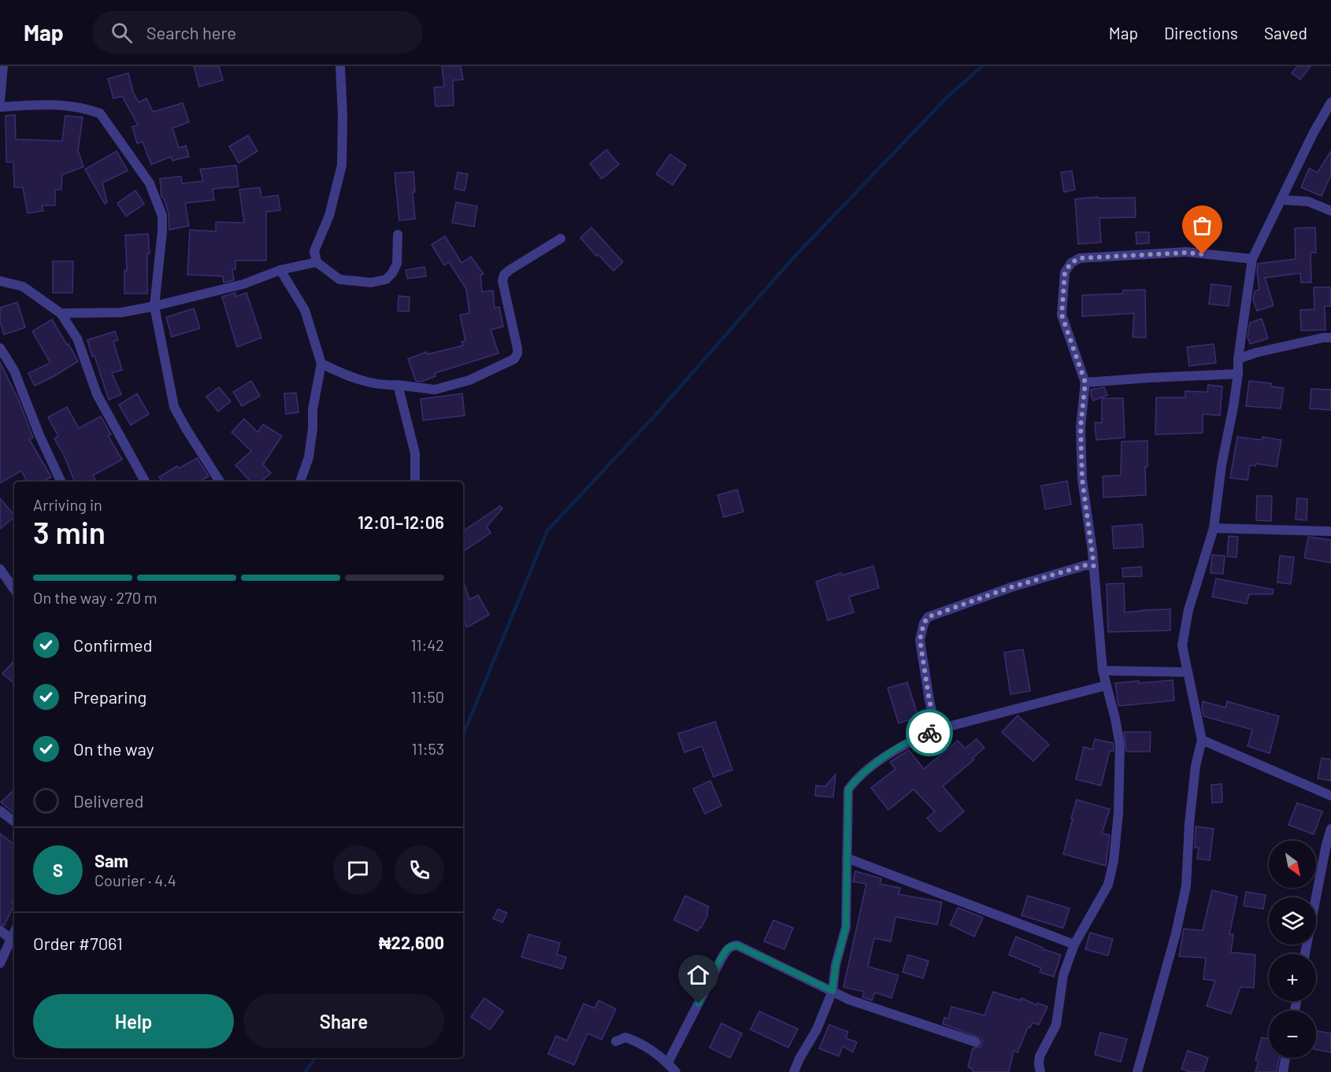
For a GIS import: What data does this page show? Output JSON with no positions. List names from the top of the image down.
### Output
{
  "north": "bottom right",
  "page": {
    "header": "Map",
    "search": "Search here",
    "nav": ["Map", "Directions", "Saved"],
    "heading": ["3 min", "Arriving in", "12:01–12:06"],
    "panel": [
      "Sam",
      "Courier · 4.4",
      "Order #7061",
      "₦22,600"
    ],
    "bar": "On the way · 270 m",
    "list": [
      ["Confirmed", "11:42"],
      ["Preparing", "11:50"],
      ["On the way", "11:53"],
      "Delivered"
    ],
    "map_buttons": ["+", "−"],
    "round": "S",
    "buttons": ["Help", "Share"]
  }
}
